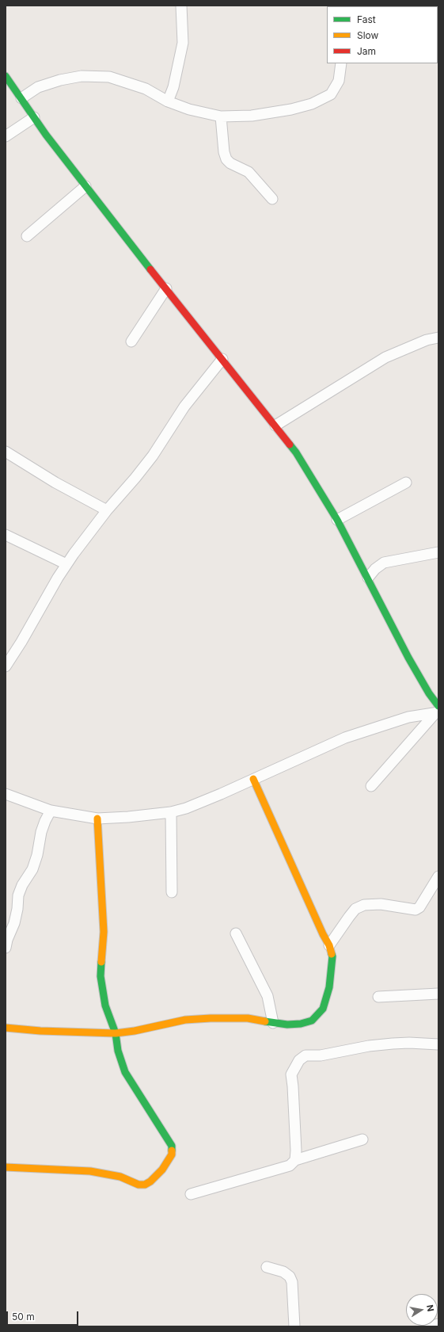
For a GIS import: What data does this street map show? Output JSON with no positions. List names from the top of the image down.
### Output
{
  "legend": ["Fast", "Slow", "Jam"],
  "scale_bar": "50 m",
  "north": "right"
}
